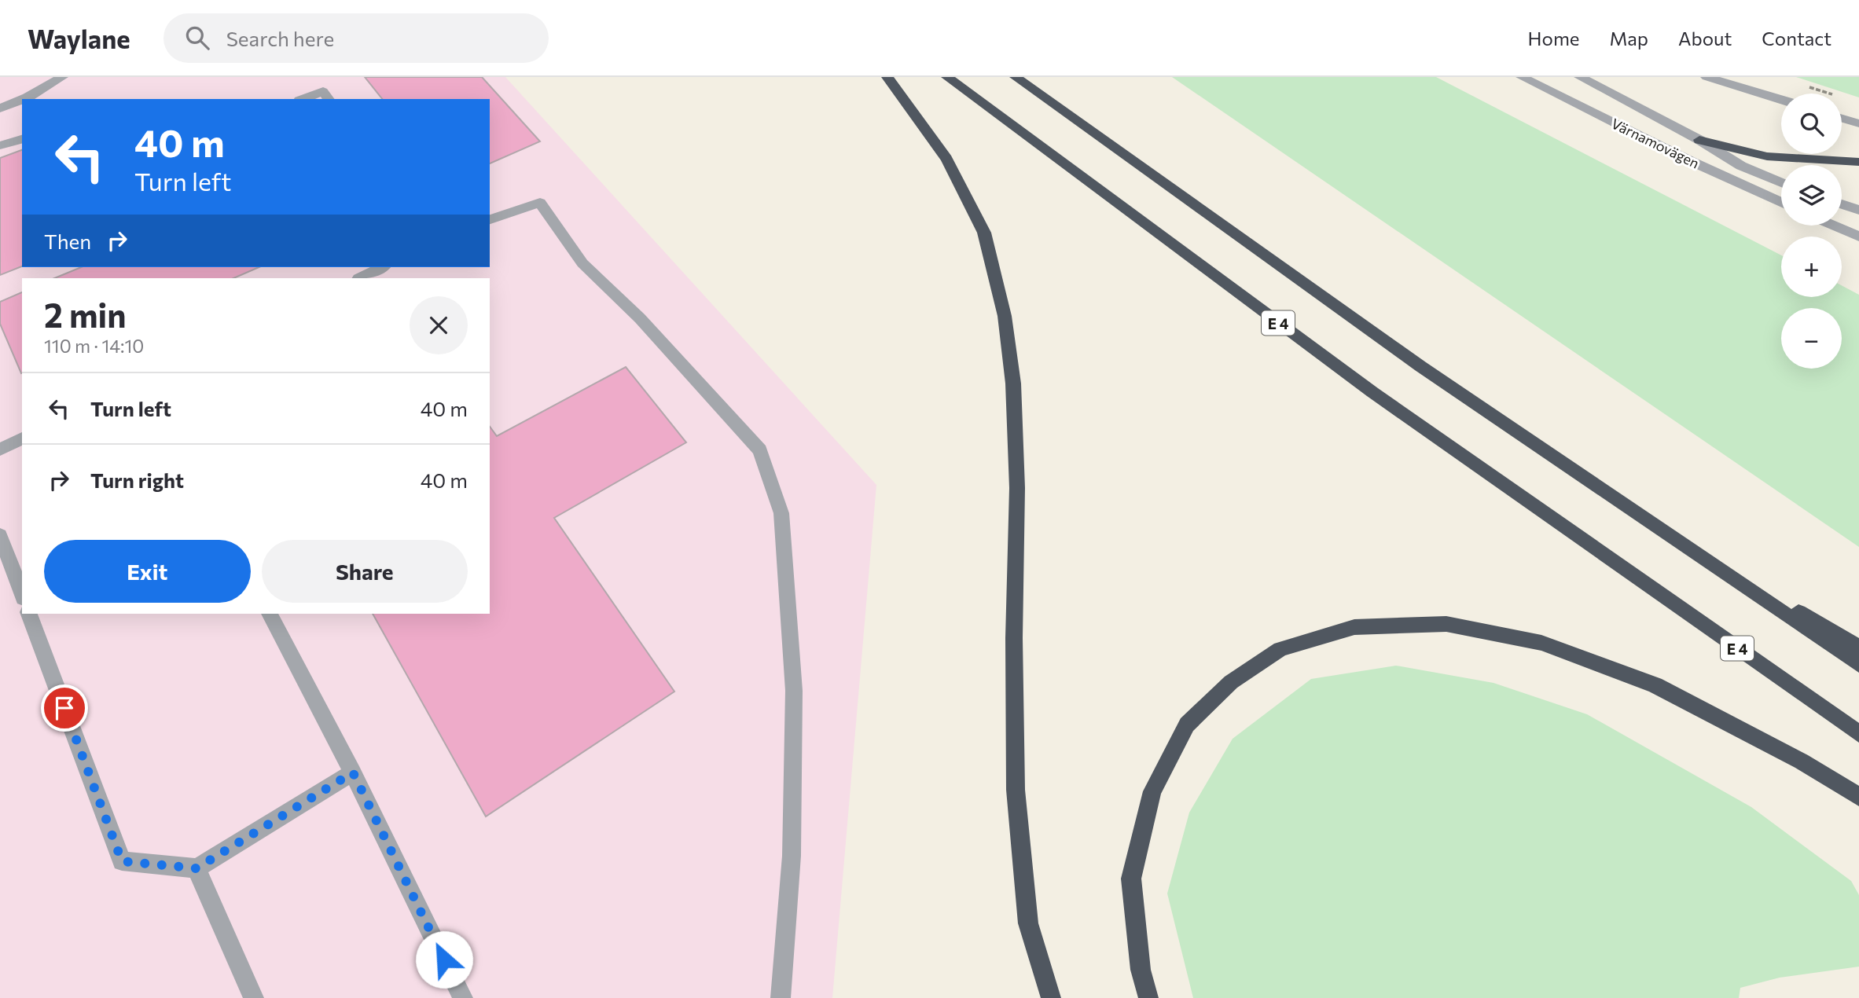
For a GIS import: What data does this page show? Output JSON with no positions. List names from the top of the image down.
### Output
{
  "streets": {
    "highway": ["E 4"],
    "street": ["Värnamovägen"]
  },
  "page": {
    "header": "Waylane",
    "search": "Search here",
    "nav": [
      "Home",
      "Map",
      "About",
      "Contact"
    ],
    "map_buttons": ["+", "−"],
    "turn": ["40 m", "Turn left"],
    "then": "Then",
    "heading": ["2 min", "110 m · 14:10"],
    "list": [
      {
        "name": "Turn left",
        "value": "40 m"
      },
      {
        "name": "Turn right",
        "value": "40 m"
      }
    ],
    "buttons": ["Exit", "Share"]
  }
}
